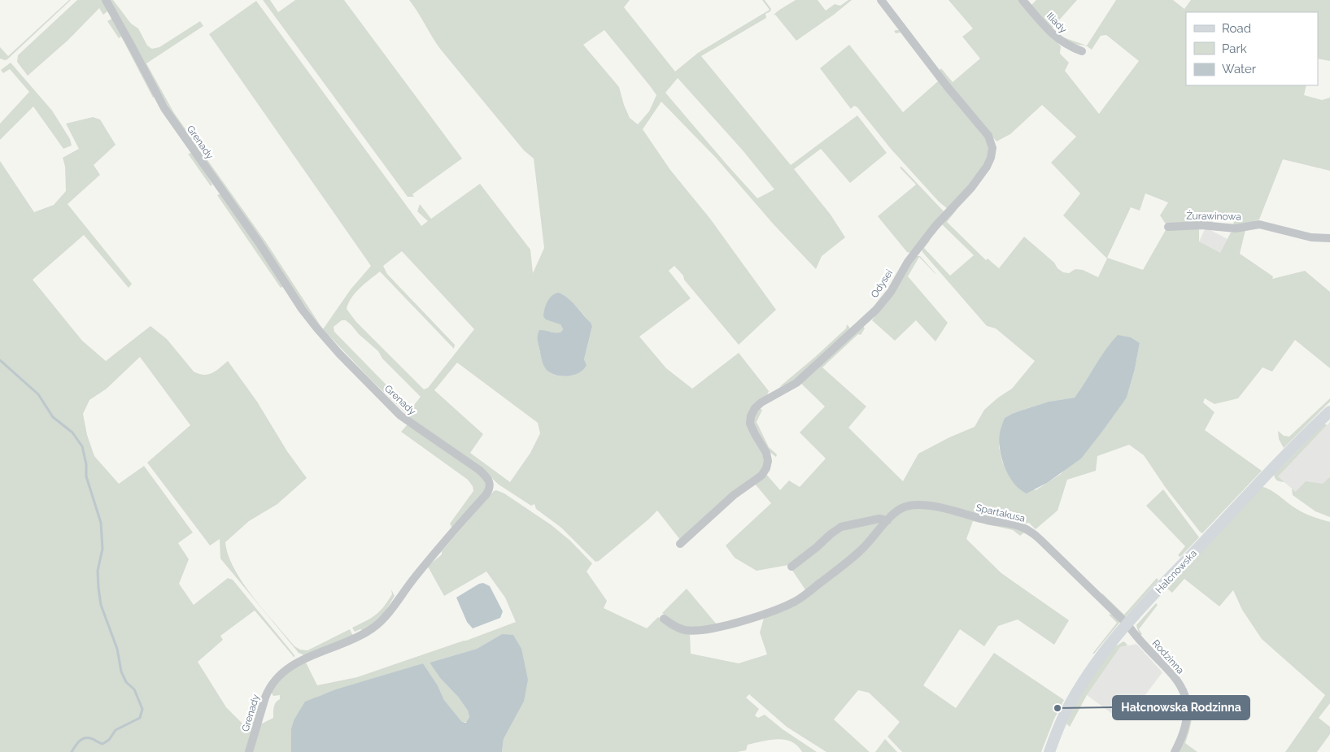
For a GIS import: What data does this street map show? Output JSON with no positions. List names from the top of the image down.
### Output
{
  "streets": {
    "street": [
      "Iliady",
      "Grenady",
      "Żurawinowa",
      "Odysei",
      "Spartakusa",
      "Hałcnowska",
      "Rodzinna"
    ]
  },
  "crossings": [
    ["Spartakusa", "Hałcnowska"],
    ["Spartakusa", "Rodzinna"],
    ["Hałcnowska", "Rodzinna"]
  ],
  "places": ["Hałcnowska Rodzinna"],
  "legend": ["Road", "Park", "Water"]
}
